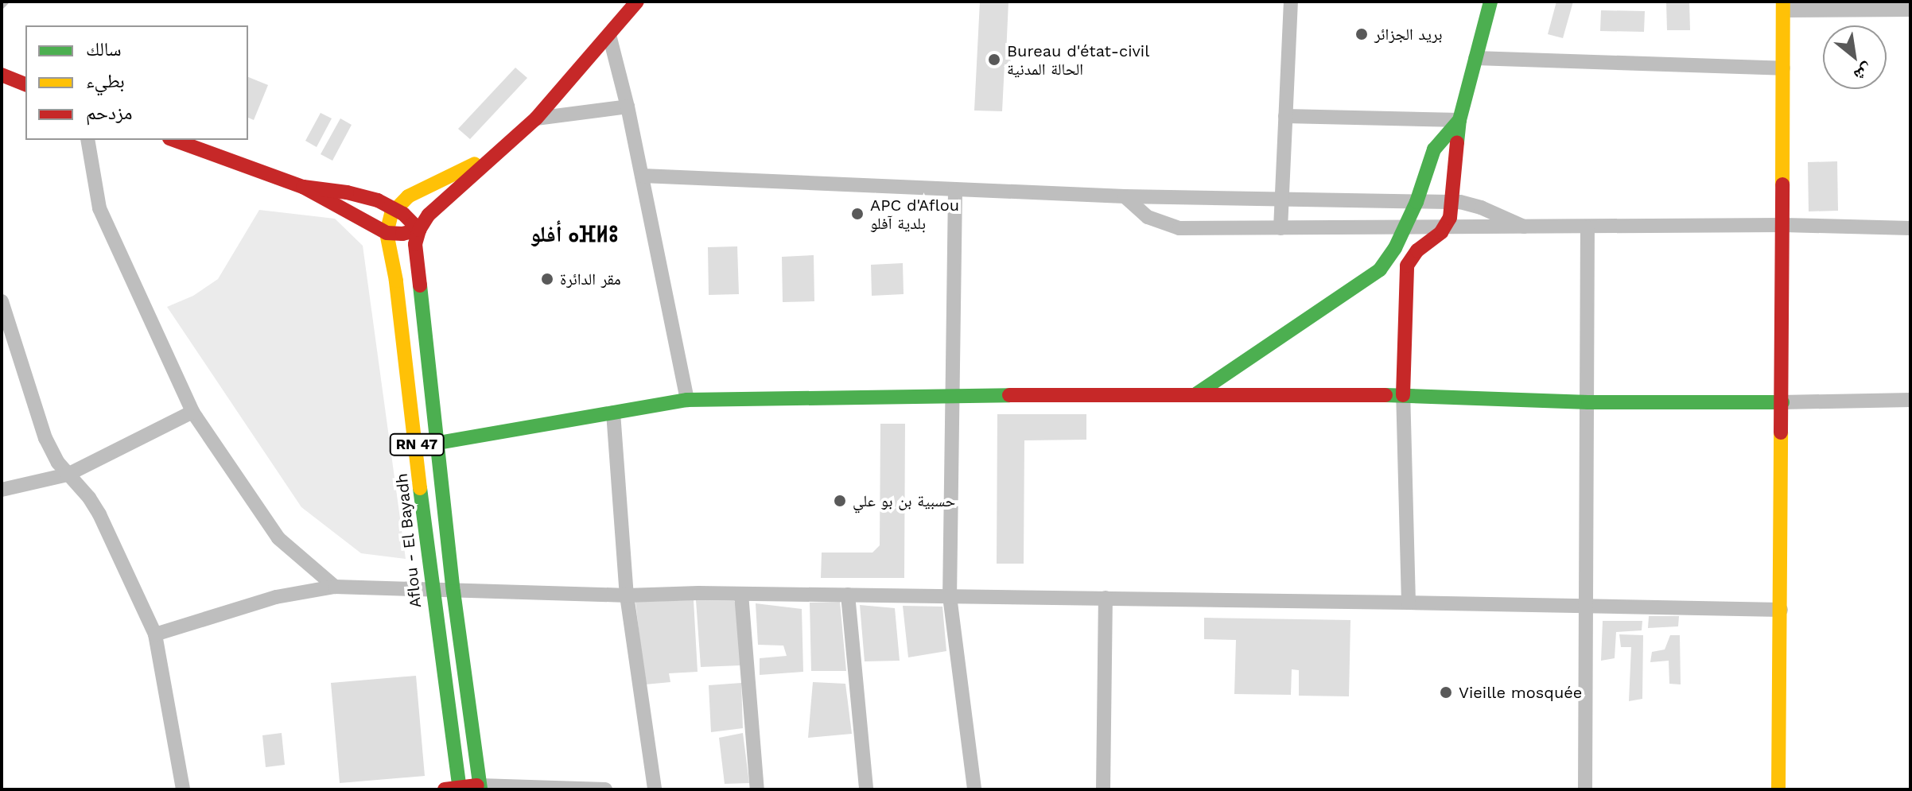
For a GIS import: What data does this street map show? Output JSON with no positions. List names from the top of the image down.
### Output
{
  "streets": {
    "street": ["RN 47", "Aflou - El Bayadh"]
  },
  "districts": ["أفلو ⴰⴼⵍⵓ"],
  "places": [
    "بريد الجزائر",
    "Bureau d'état-civil الحالة المدنية",
    "APC d'Aflou بلدية آفلو",
    "مقر الدائرة",
    "حسبية بن بو علي",
    "Vieille mosquée"
  ],
  "legend": ["سالك", "بطيء", "مزدحم"],
  "north": "bottom right"
}
